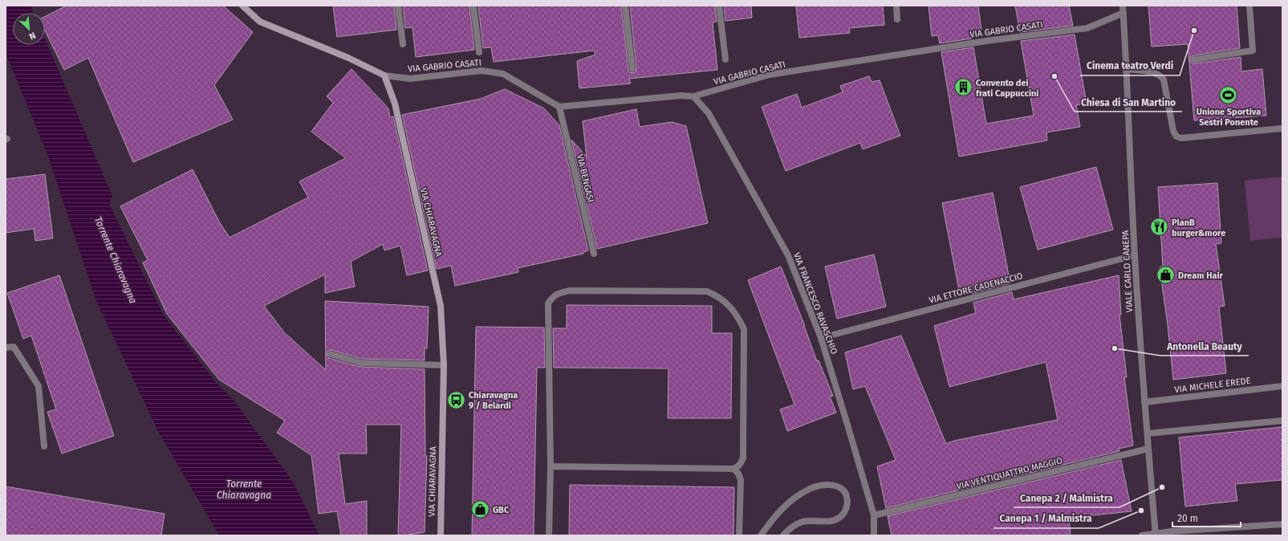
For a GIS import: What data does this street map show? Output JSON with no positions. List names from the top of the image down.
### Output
{
  "streets": {
    "main road": ["VIA CHIARAVAGNA"],
    "street": [
      "VIA GABRIO CASATI",
      "VIA BENGASI",
      "VIALE CARLO CANEPA",
      "VIA ETTORE CADENACCIO",
      "VIA FRANCESCO RAVASCHIO",
      "VIA MICHELE EREDE",
      "VIA VENTIQUATTRO MAGGIO"
    ]
  },
  "crossings": [
    ["VIA GABRIO CASATI", "VIA BENGASI"],
    ["VIA GABRIO CASATI", "VIA CHIARAVAGNA"],
    ["VIA GABRIO CASATI", "VIALE CARLO CANEPA"],
    ["VIA GABRIO CASATI", "VIA FRANCESCO RAVASCHIO"],
    ["VIALE CARLO CANEPA", "VIA ETTORE CADENACCIO"],
    ["VIALE CARLO CANEPA", "VIA MICHELE EREDE"],
    ["VIALE CARLO CANEPA", "VIA VENTIQUATTRO MAGGIO"],
    ["VIA ETTORE CADENACCIO", "VIA FRANCESCO RAVASCHIO"],
    ["VIA FRANCESCO RAVASCHIO", "VIA VENTIQUATTRO MAGGIO"]
  ],
  "water": ["Torrente Chiaravagna"],
  "places": {
    "other": [
      "Cinema teatro Verdi",
      "Chiesa di San Martino",
      "Antonella Beauty",
      "Canepa 2 / Malmistra",
      "Canepa 1 / Malmistra"
    ],
    "building": ["Convento dei frati Cappuccini"],
    "sports": ["Unione Sportiva Sestri Ponente"],
    "restaurant": ["PlanB burger&more"],
    "shop": ["Dream Hair", "GBC"],
    "bus stop": ["Chiaravagna 9 / Belardi"]
  },
  "scale_bar": "20 m",
  "north": "bottom right"
}
